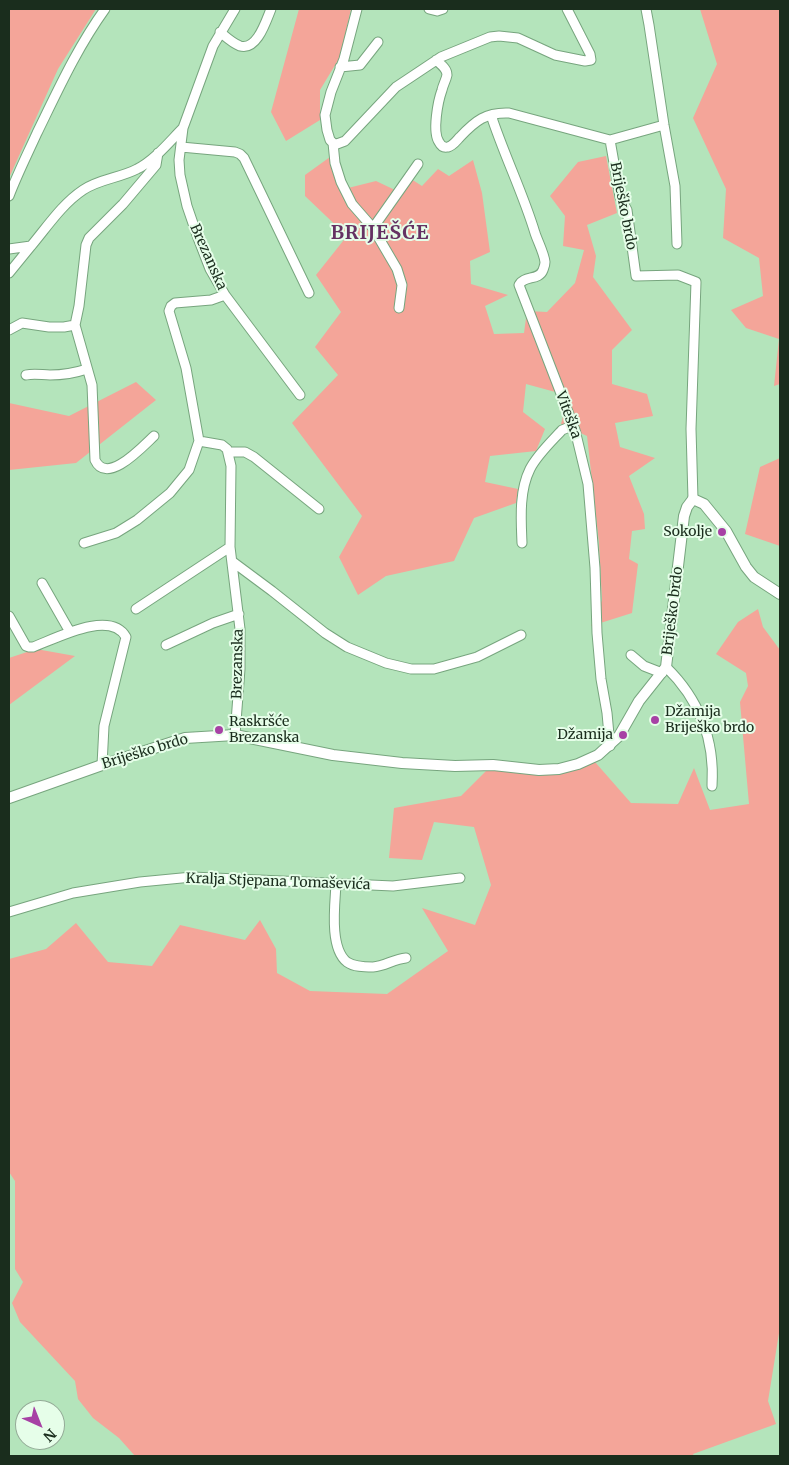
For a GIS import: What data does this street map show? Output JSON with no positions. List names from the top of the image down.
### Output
{
  "streets": {
    "street": [
      "Briješko brdo",
      "Brezanska",
      "Viteška",
      "Kralja Stjepana Tomaševića"
    ]
  },
  "crossings": [
    ["Briješko brdo", "Brezanska"],
    ["Briješko brdo", "Viteška"]
  ],
  "districts": ["BRIJEŠĆE"],
  "places": [
    "Sokolje",
    "Džamija Briješko brdo",
    "Raskršće Brezanska",
    "Džamija"
  ],
  "north": "bottom right"
}
